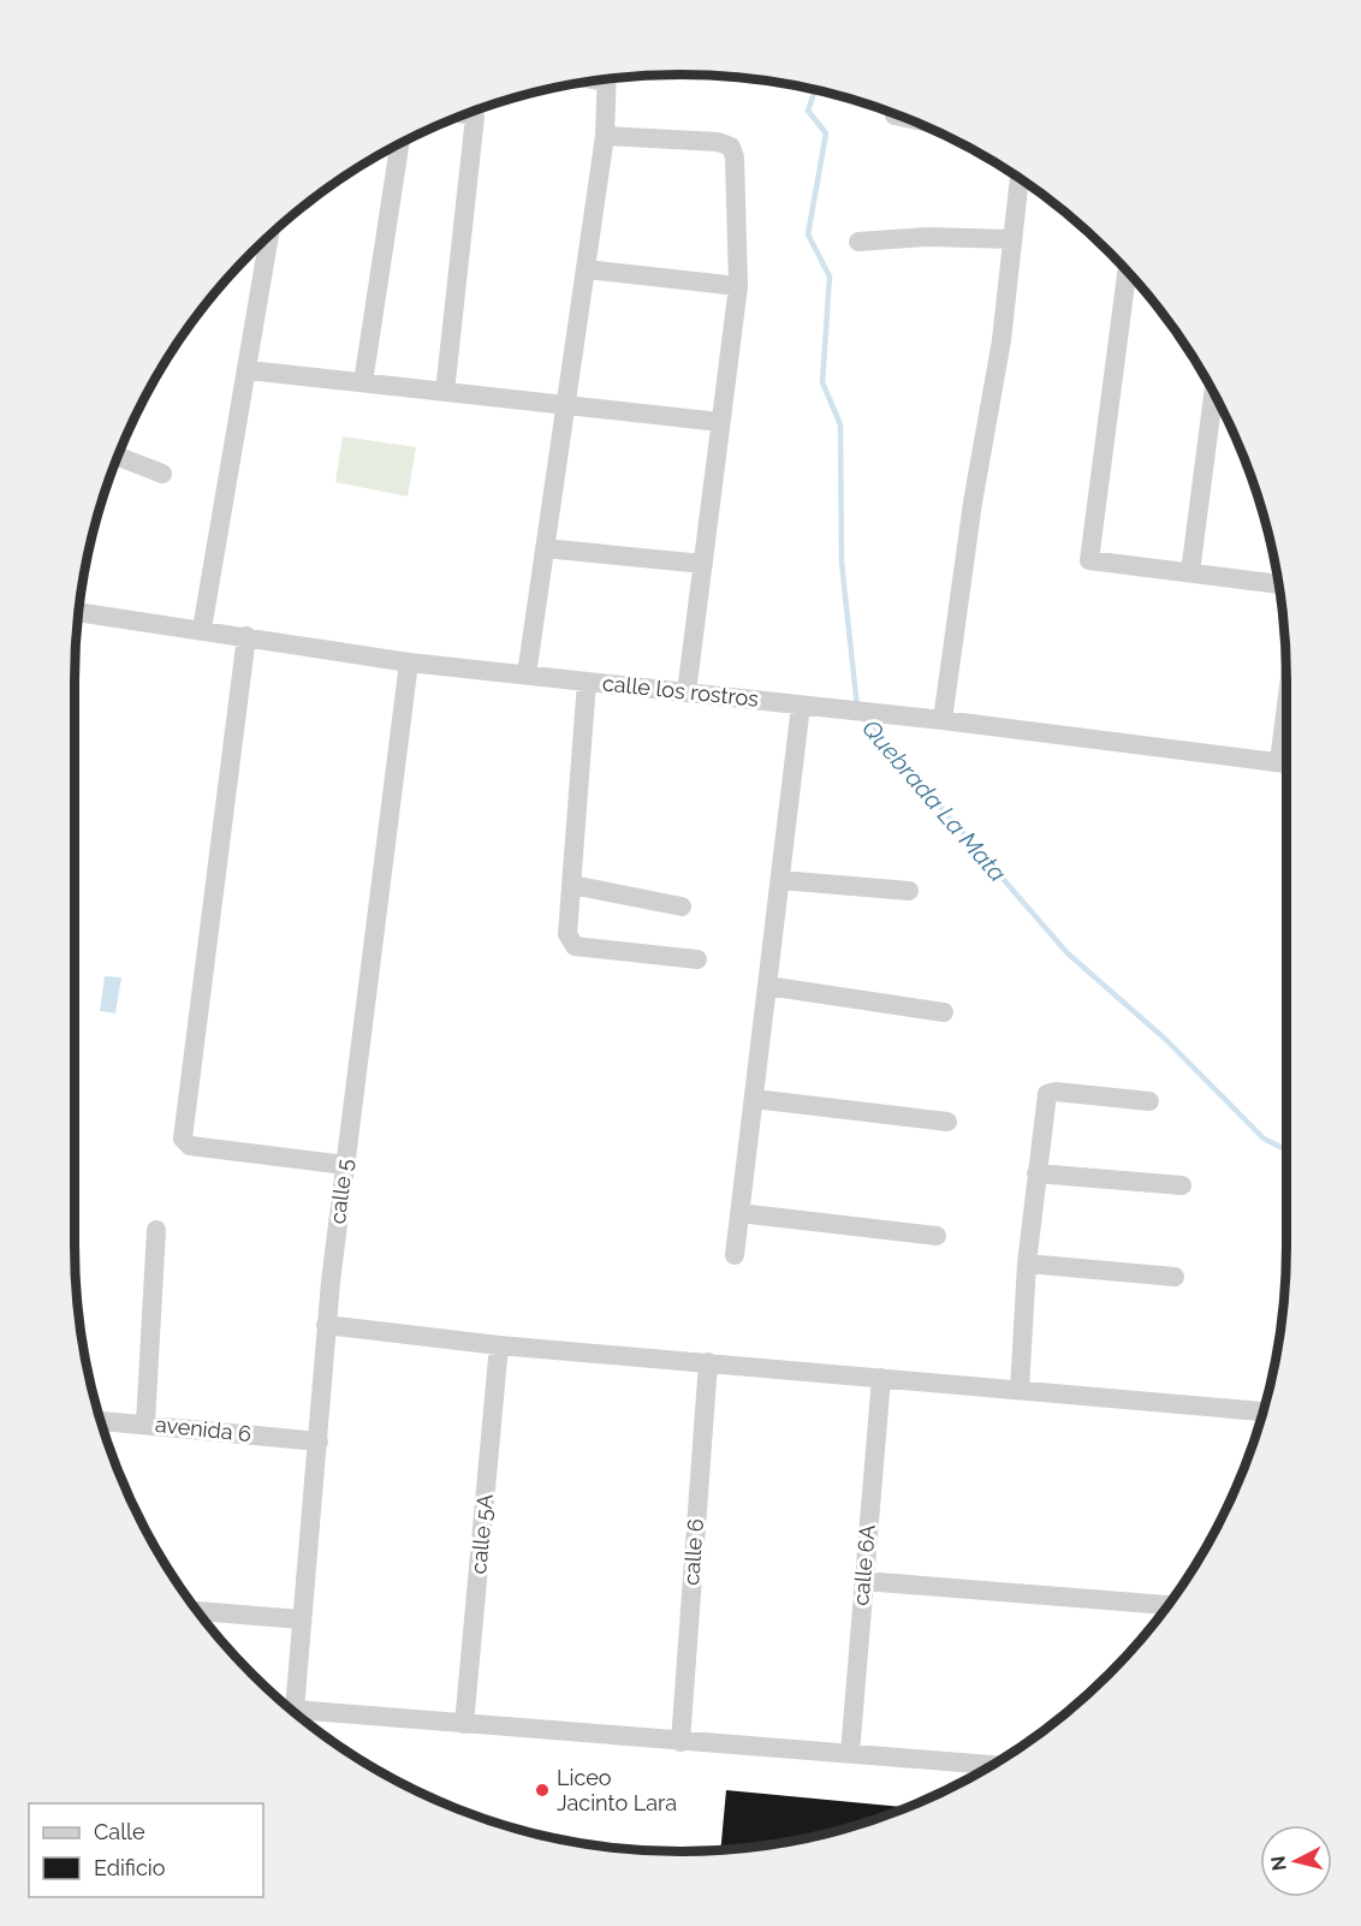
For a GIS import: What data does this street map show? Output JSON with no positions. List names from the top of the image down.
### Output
{
  "streets": {
    "street": [
      "calle los rostros",
      "calle 5",
      "avenida 6",
      "calle 5A",
      "calle 6",
      "calle 6A"
    ]
  },
  "crossings": [
    ["calle los rostros", "calle 5"],
    ["calle 5", "avenida 6"]
  ],
  "water": ["Quebrada La Mata"],
  "places": ["Liceo Jacinto Lara"],
  "legend": ["Calle", "Edificio"],
  "north": "left"
}
